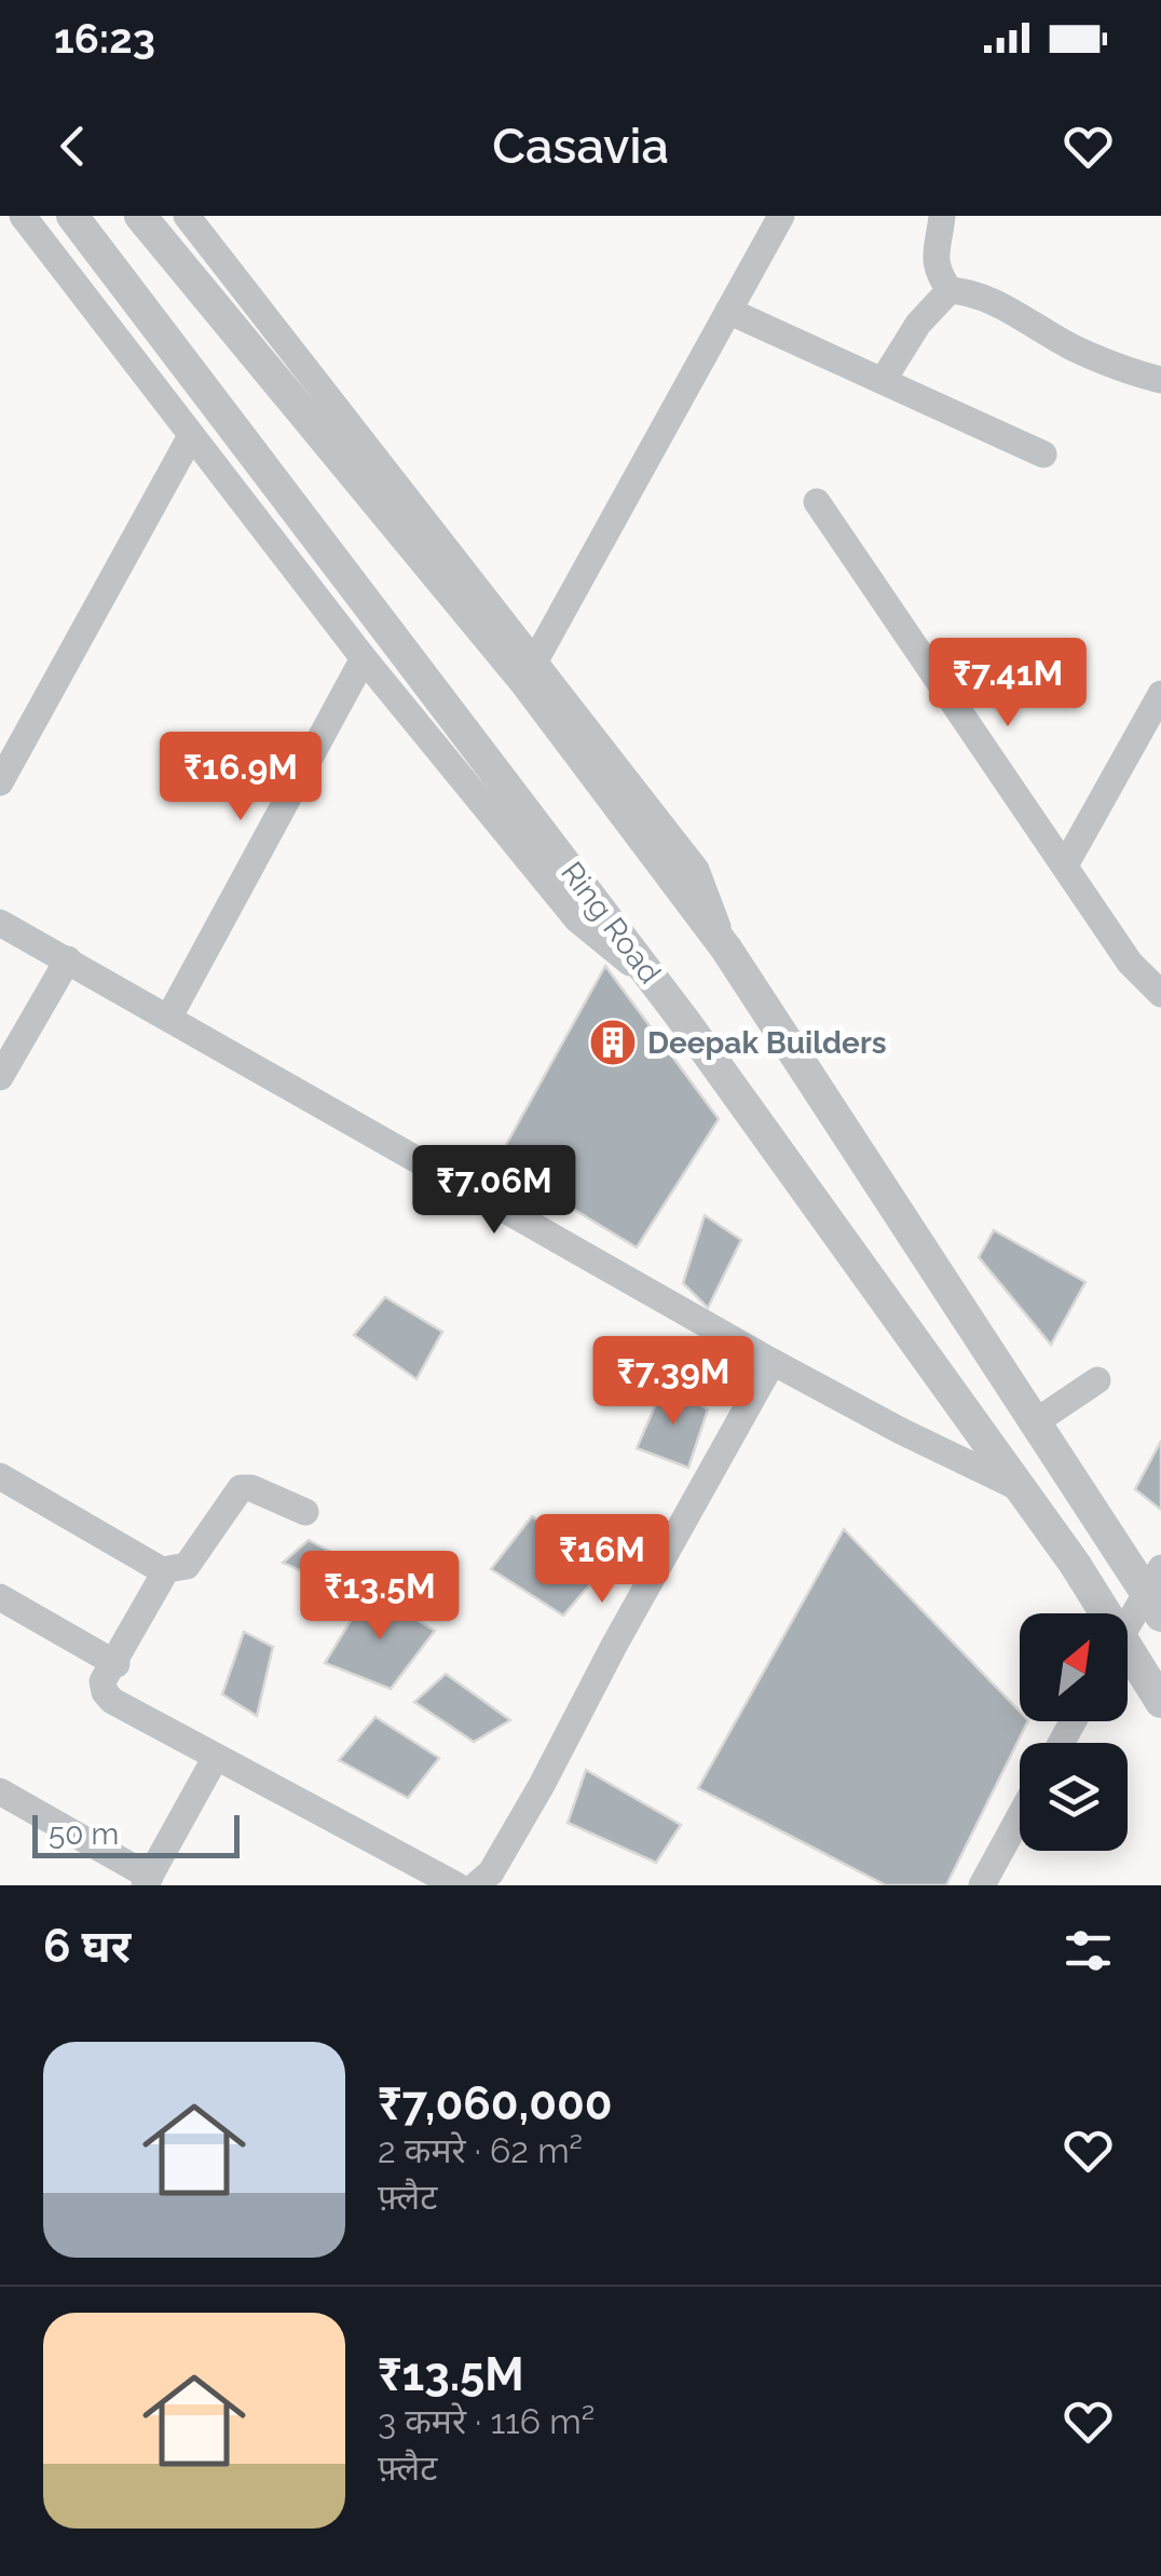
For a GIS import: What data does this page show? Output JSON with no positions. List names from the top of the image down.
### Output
{
  "streets": {
    "street": ["Ring Road"]
  },
  "places": {
    "building": ["Deepak Builders"]
  },
  "scale_bar": "50 m",
  "north": "top right",
  "page": {
    "status": "16:23",
    "header": "Casavia",
    "price": [
      "₹7.41M",
      "₹16.9M",
      "₹7.06M",
      "₹7.39M",
      "₹16M",
      "₹13.5M"
    ],
    "scale": "50 m",
    "heading": "6 घर",
    "list": [
      {
        "name": "₹7,060,000",
        "note": "2 कमरे · 62 m² · फ़्लैट"
      },
      {
        "name": "₹13.5M",
        "note": "3 कमरे · 116 m² · फ़्लैट"
      }
    ]
  }
}
